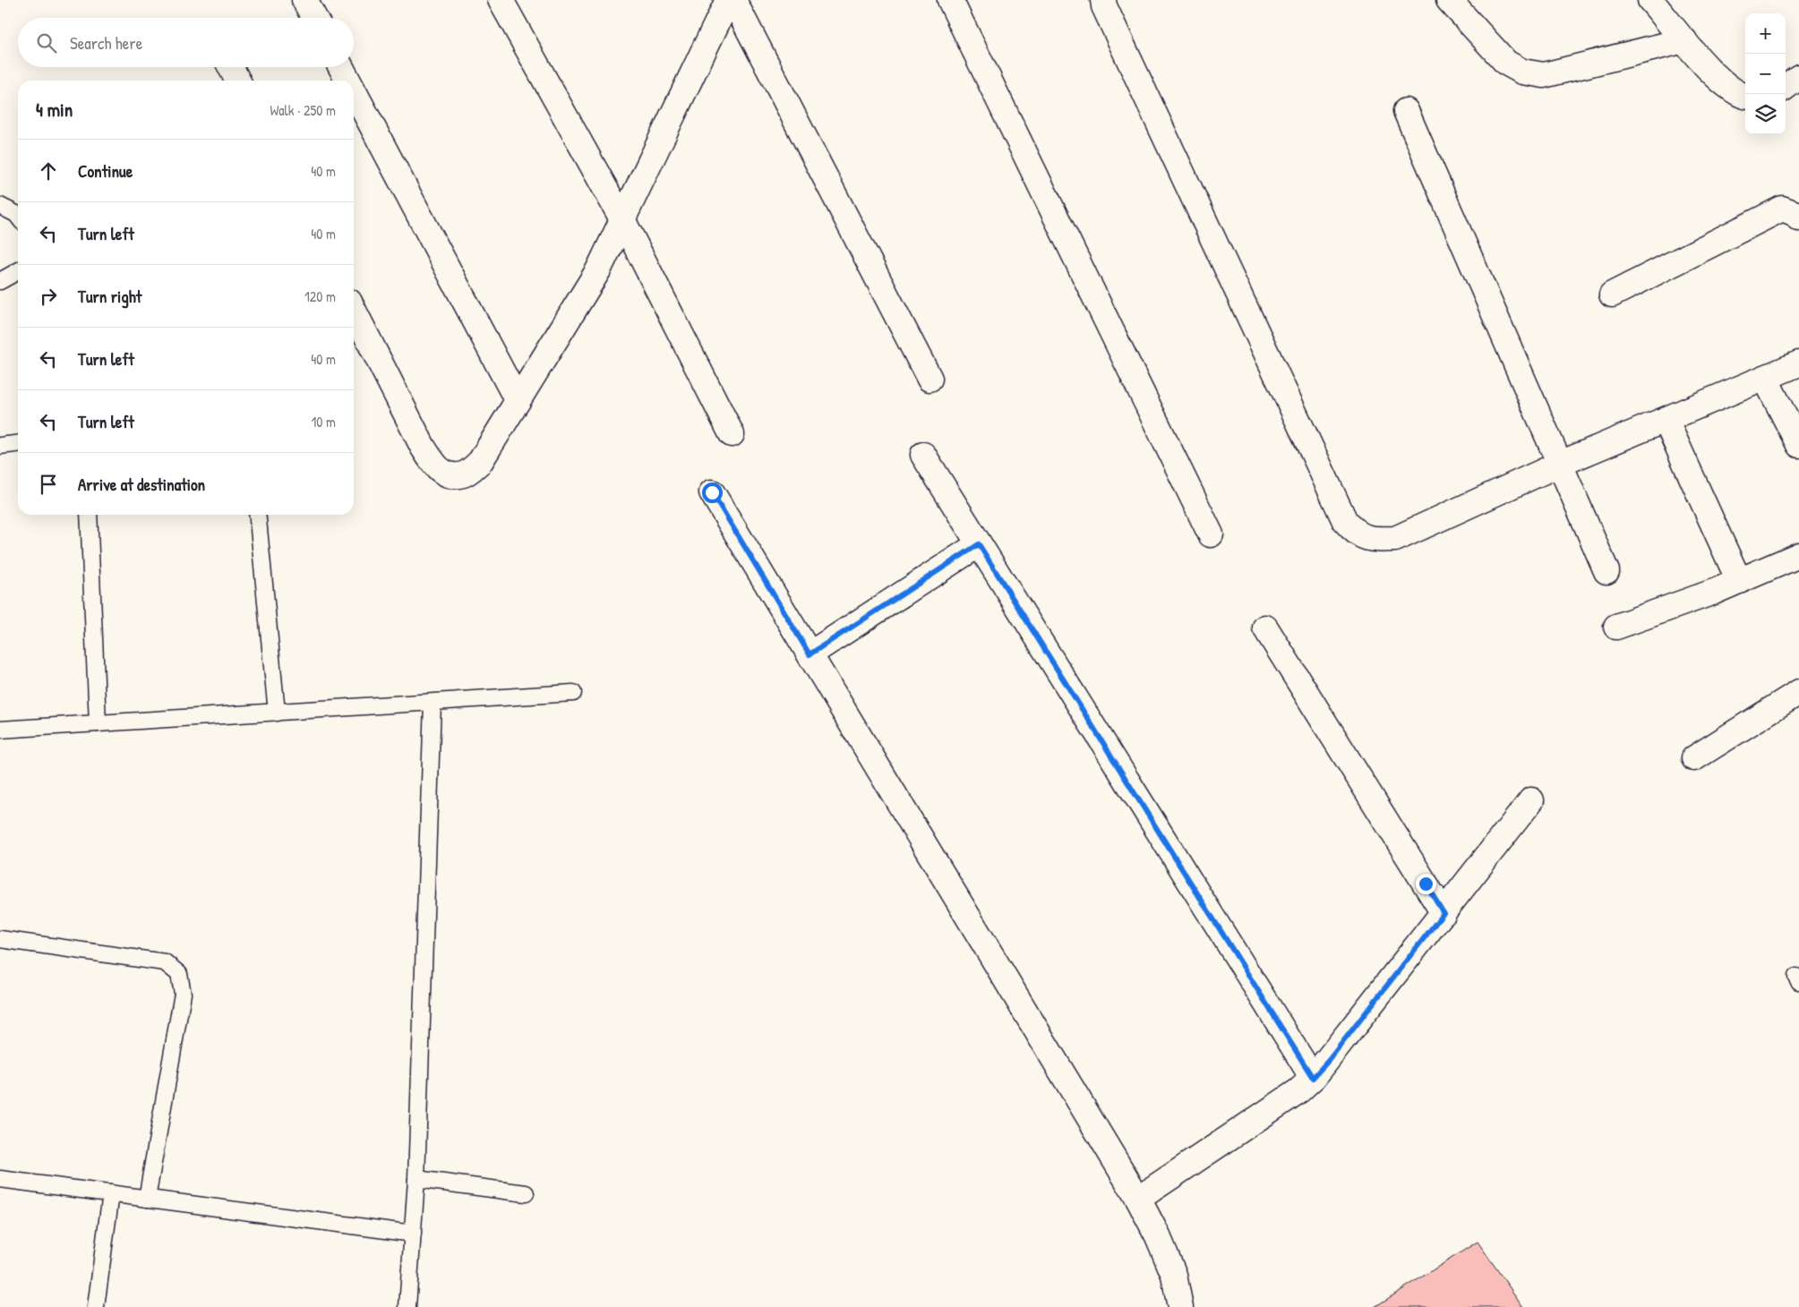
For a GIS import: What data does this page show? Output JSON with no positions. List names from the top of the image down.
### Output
{
  "page": {
    "map_buttons": ["+", "−"],
    "search": "Search here",
    "heading": ["4 min", "Walk · 250 m"],
    "list": [
      ["Continue", "40 m"],
      ["Turn left", "40 m"],
      ["Turn right", "120 m"],
      ["Turn left", "40 m"],
      ["Turn left", "10 m"],
      "Arrive at destination"
    ]
  }
}
